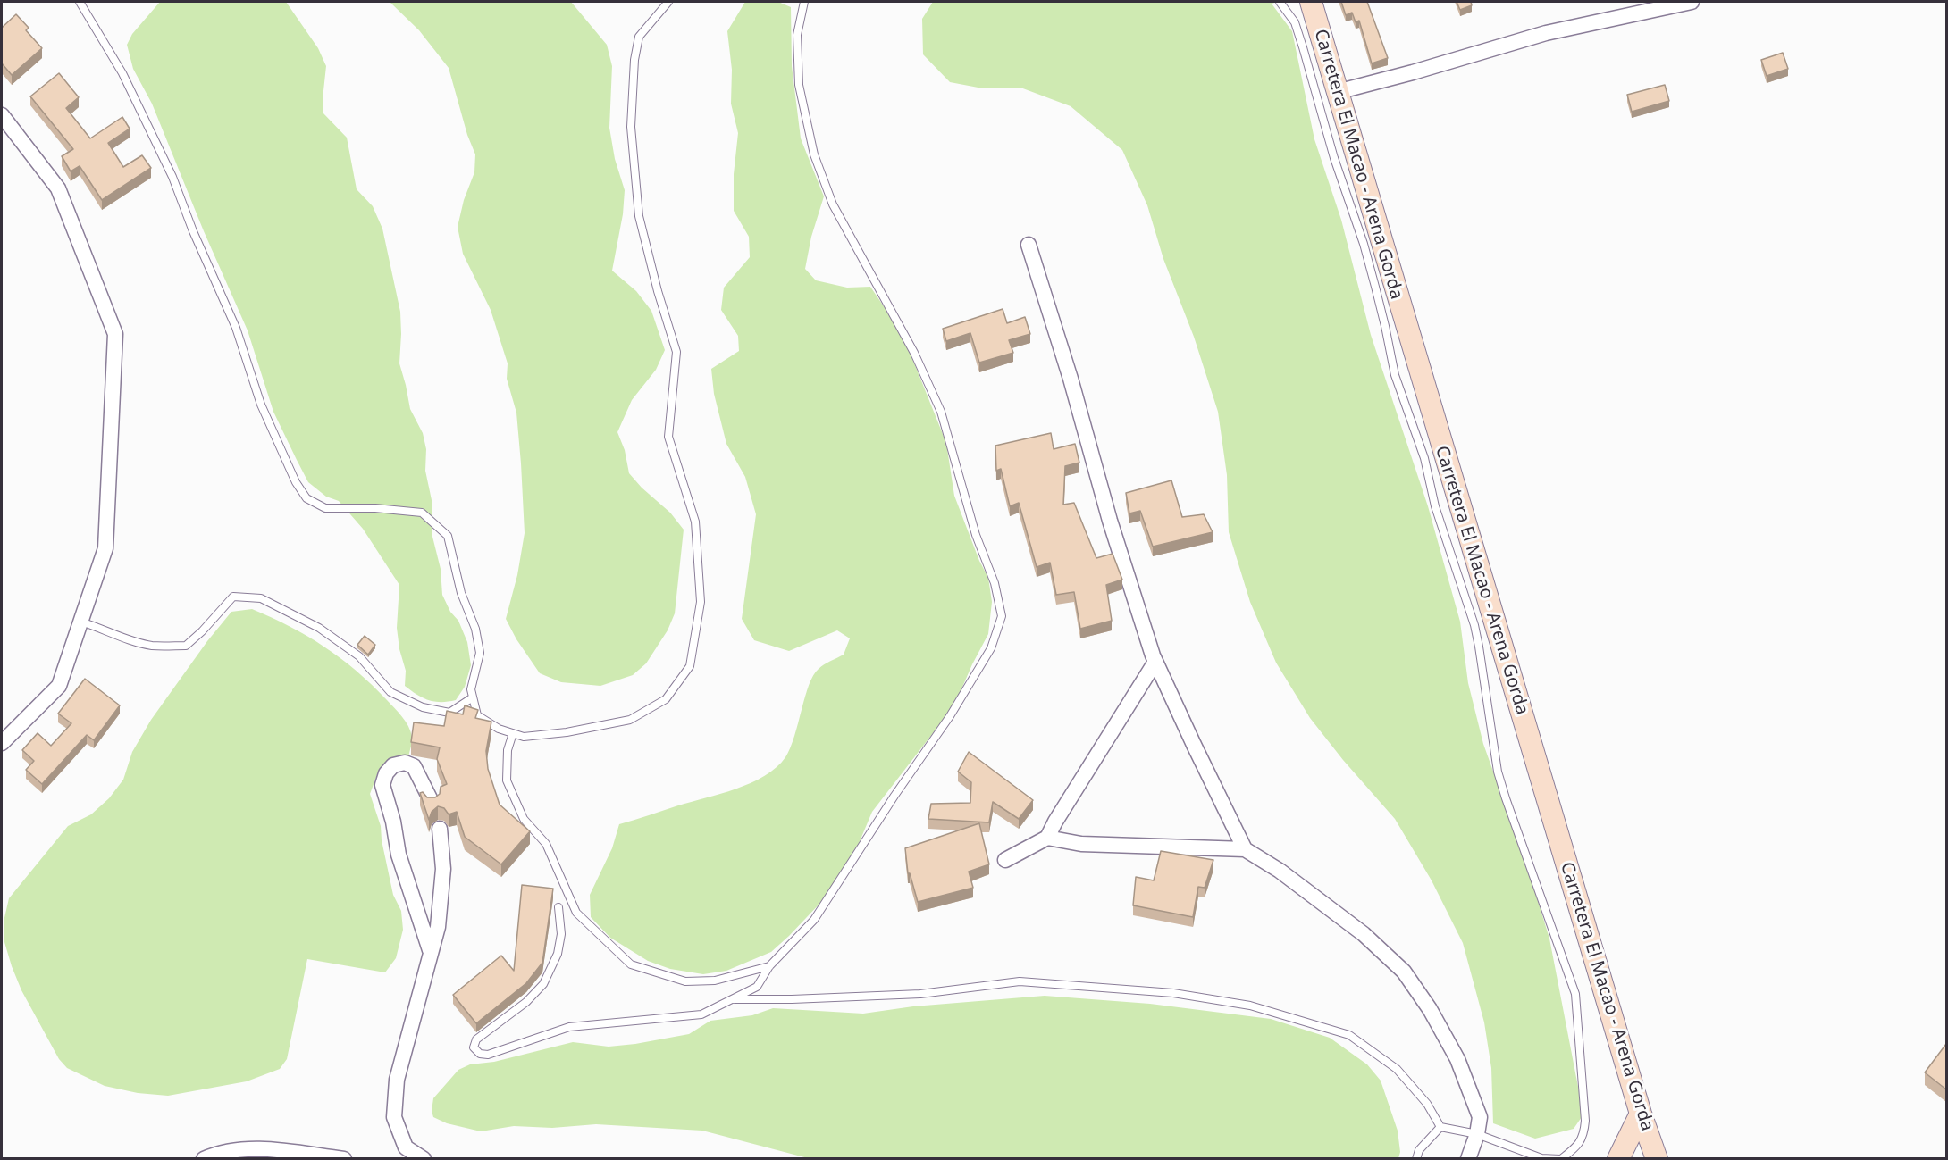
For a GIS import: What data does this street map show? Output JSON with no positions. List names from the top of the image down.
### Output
{
  "streets": {
    "street": ["Carretera El Macao - Arena Gorda"]
  }
}
